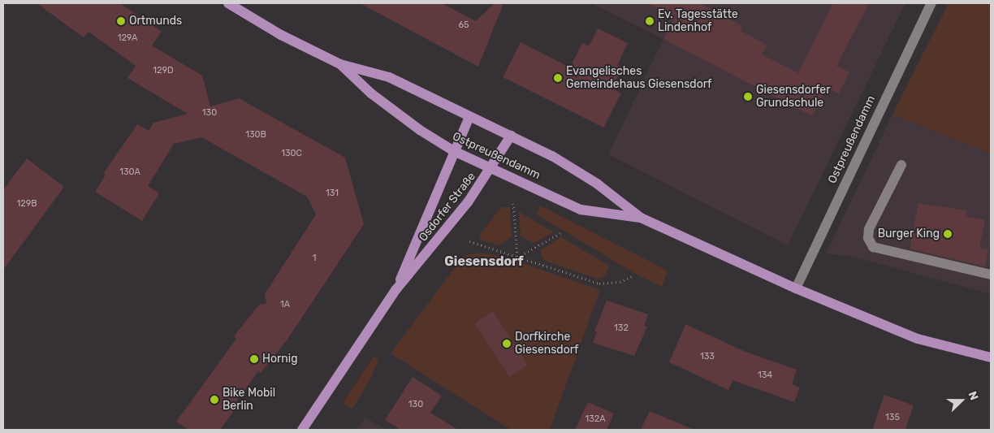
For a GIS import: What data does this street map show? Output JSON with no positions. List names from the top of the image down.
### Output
{
  "streets": {
    "main road": ["Ostpreußendamm", "Osdorfer Straße"]
  },
  "crossings": [
    ["Ostpreußendamm", "Osdorfer Straße"]
  ],
  "districts": ["Giesensdorf"],
  "places": [
    "Ortmunds",
    "Ev. Tagesstätte Lindenhof",
    "Evangelisches Gemeindehaus Giesensdorf",
    "Giesensdorfer Grundschule",
    "Burger King",
    "Dorfkirche Giesensdorf",
    "Hornig",
    "Bike Mobil Berlin"
  ],
  "house_numbers": [
    "65",
    "129A",
    "129D",
    "130",
    "130B",
    "130C",
    "130A",
    "131",
    "129B",
    "1",
    "1A",
    "132",
    "133",
    "134",
    "130",
    "135",
    "132A"
  ],
  "north": "right"
}
